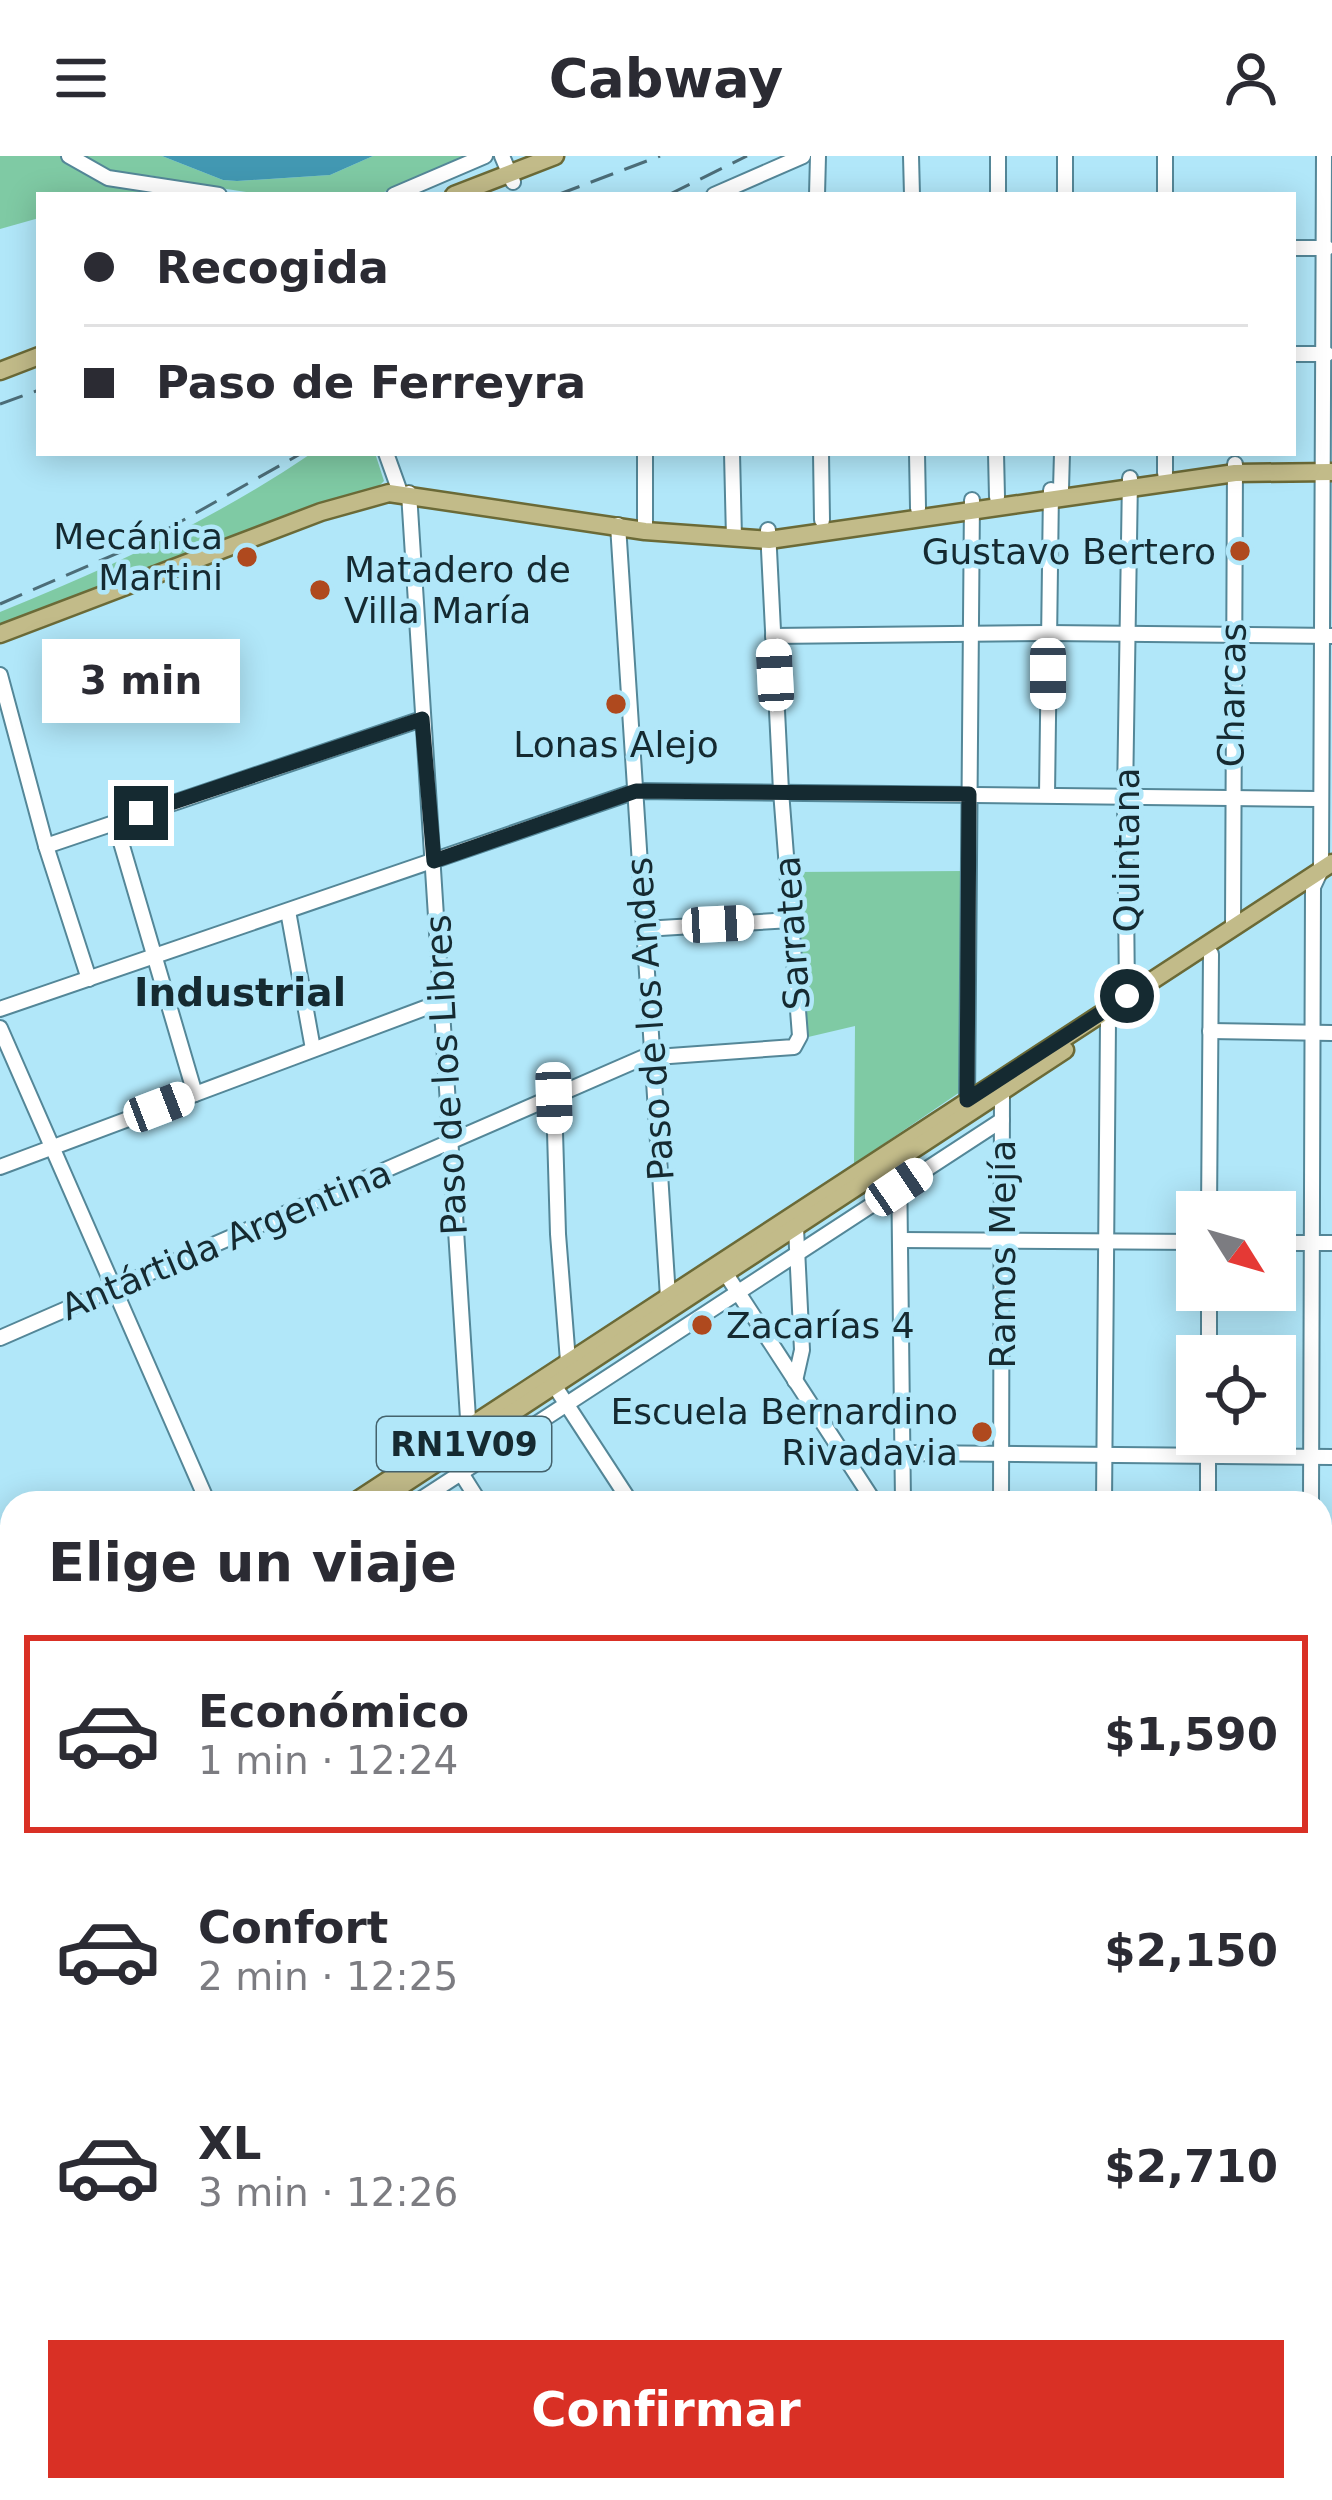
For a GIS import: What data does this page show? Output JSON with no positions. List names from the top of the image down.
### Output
{
  "streets": {
    "main road": ["RN1V09"],
    "street": [
      "Charcas",
      "Quintana",
      "Sarratea",
      "Paso de los Andes",
      "Paso de los Libres",
      "Antártida Argentina",
      "Ramos Mejía"
    ]
  },
  "crossings": [
    ["Charcas", "RN1V09"],
    ["Quintana", "RN1V09"],
    ["Sarratea", "Antártida Argentina"],
    ["Paso de los Andes", "Antártida Argentina"],
    ["Paso de los Andes", "RN1V09"],
    ["Paso de los Libres", "Antártida Argentina"],
    ["Paso de los Libres", "RN1V09"],
    ["Ramos Mejía", "RN1V09"]
  ],
  "districts": ["Industrial"],
  "places": [
    "Gustavo Bertero",
    "Mecánica Martini",
    "Matadero de Villa María",
    "Lonas Alejo",
    "Zacarías 4",
    "Escuela Bernardino Rivadavia"
  ],
  "north": "bottom right",
  "page": {
    "header": "Cabway",
    "banner": ["Recogida", "Paso de Ferreyra"],
    "bubble": "3 min",
    "heading": "Elige un viaje",
    "list": [
      {
        "name": "Económico",
        "note": "1 min · 12:24",
        "value": "$1,590"
      },
      {
        "name": "Confort",
        "note": "2 min · 12:25",
        "value": "$2,150"
      },
      {
        "name": "XL",
        "note": "3 min · 12:26",
        "value": "$2,710"
      }
    ],
    "buttons": "Confirmar"
  }
}
